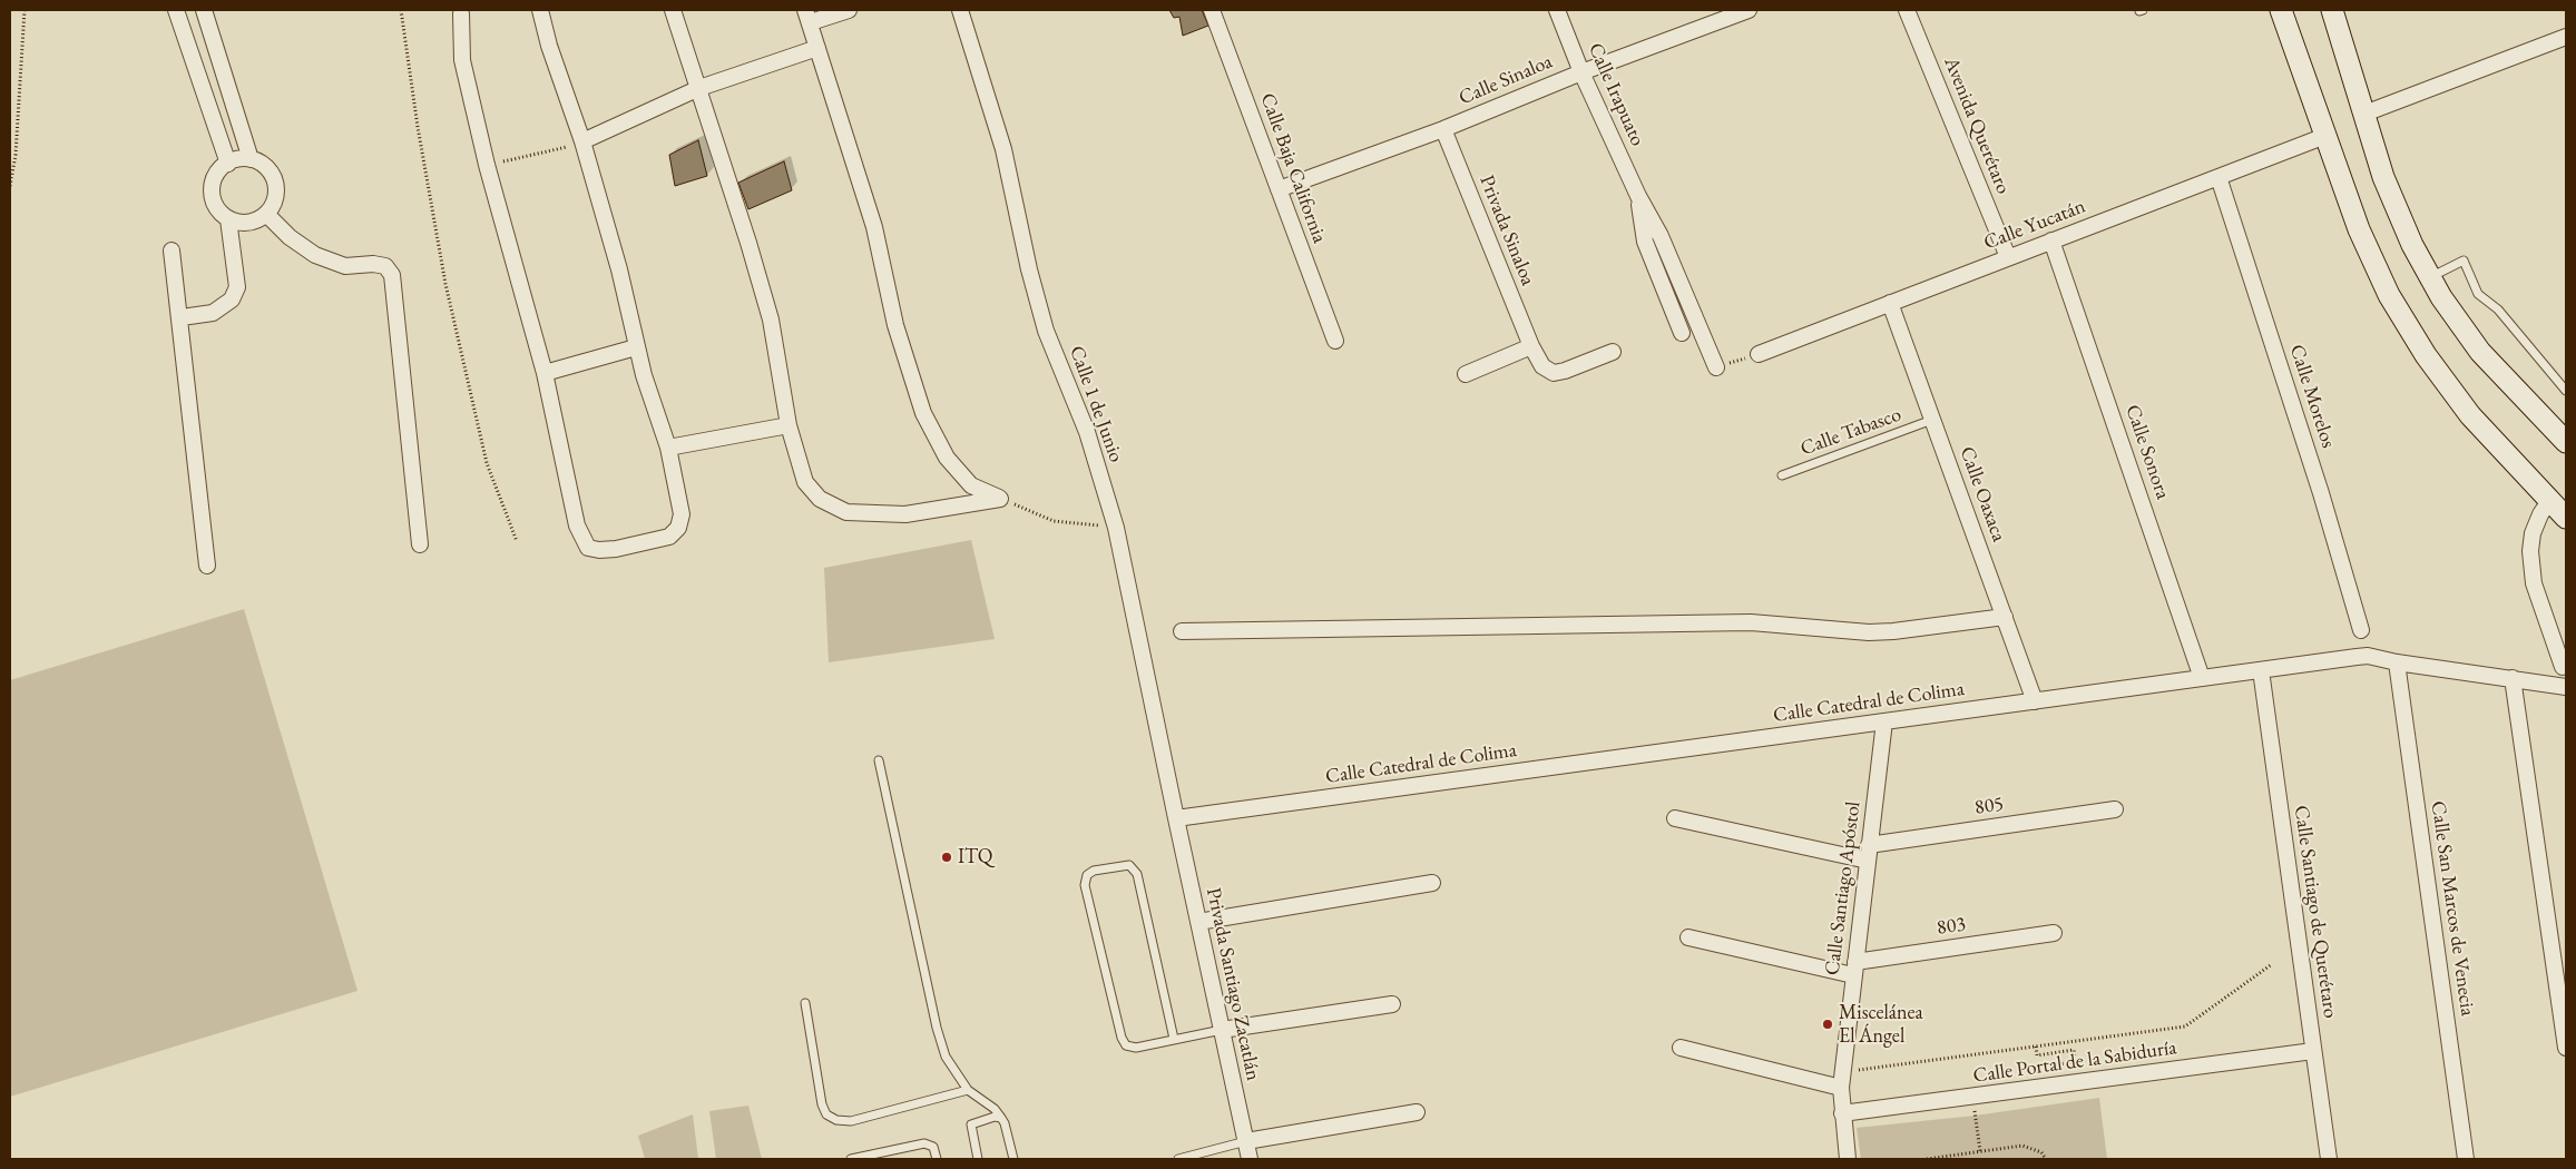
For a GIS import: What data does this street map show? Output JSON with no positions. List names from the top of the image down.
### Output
{
  "streets": {
    "street": [
      "Calle Sinaloa",
      "Calle Irapuato",
      "Avenida Querétaro",
      "Calle Baja California",
      "Calle Yucatán",
      "Privada Sinaloa",
      "Calle Morelos",
      "Calle 1 de Junio",
      "Calle Sonora",
      "Calle Oaxaca",
      "Calle Catedral de Colima",
      "805",
      "Calle Santiago Apóstol",
      "Calle San Marcos de Venecia",
      "Calle Santiago de Querétaro",
      "803",
      "Privada Santiago Zacatlán",
      "Calle Portal de la Sabiduría"
    ],
    "lane": ["Calle Tabasco"]
  },
  "crossings": [
    ["Calle Sinaloa", "Calle Irapuato"],
    ["Calle Sinaloa", "Calle Baja California"],
    ["Calle Sinaloa", "Privada Sinaloa"],
    ["Avenida Querétaro", "Calle Yucatán"],
    ["Calle Yucatán", "Calle Morelos"],
    ["Calle Yucatán", "Calle Sonora"],
    ["Calle Yucatán", "Calle Oaxaca"],
    ["Calle 1 de Junio", "Calle Catedral de Colima"],
    ["Calle 1 de Junio", "Privada Santiago Zacatlán"],
    ["Calle Tabasco", "Calle Oaxaca"],
    ["Calle Sonora", "Calle Catedral de Colima"],
    ["Calle Oaxaca", "Calle Catedral de Colima"],
    ["Calle Catedral de Colima", "Calle Santiago Apóstol"],
    ["Calle Catedral de Colima", "Calle San Marcos de Venecia"],
    ["Calle Catedral de Colima", "Calle Santiago de Querétaro"],
    ["Calle Catedral de Colima", "Privada Santiago Zacatlán"],
    ["805", "Calle Santiago Apóstol"],
    ["Calle Santiago Apóstol", "803"],
    ["Calle Santiago Apóstol", "Calle Portal de la Sabiduría"],
    ["Calle Santiago de Querétaro", "Calle Portal de la Sabiduría"]
  ],
  "places": ["ITQ", "Miscelánea El Ángel"]
}
